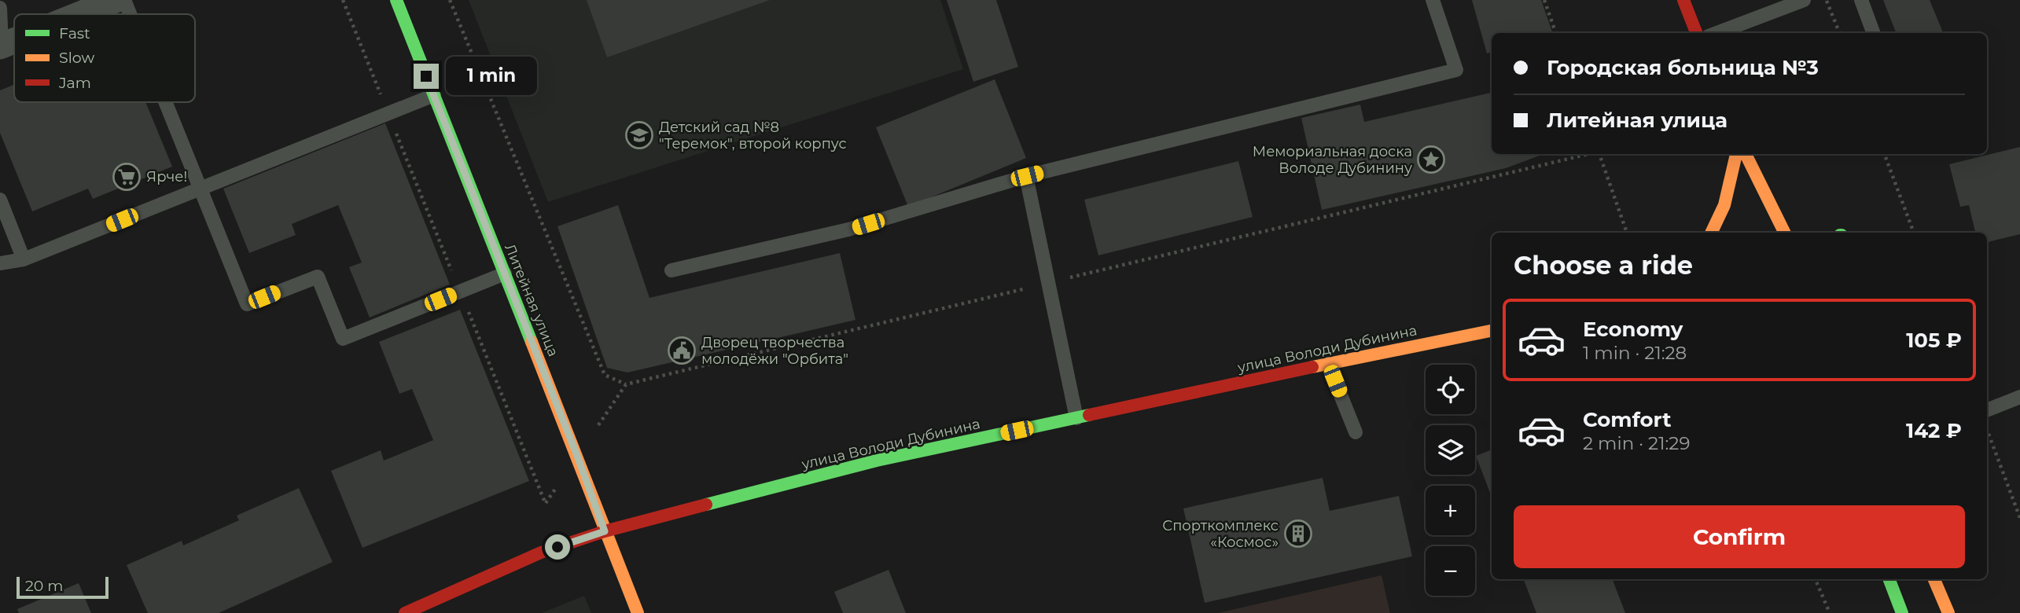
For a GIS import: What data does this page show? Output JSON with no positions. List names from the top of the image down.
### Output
{
  "streets": {
    "street": ["Литейная улица", "улица Володи Дубинина"]
  },
  "crossings": [
    ["Литейная улица", "улица Володи Дубинина"]
  ],
  "places": {
    "school or university": ["Детский сад №8 \"Теремок\", второй корпус"],
    "place": ["Мемориальная доска Володе Дубинину"],
    "supermarket": ["Ярче!"],
    "public building": ["Дворец творчества молодёжи \"Орбита\""],
    "building": ["Спорткомплекс «Космос»"]
  },
  "legend": ["Fast", "Slow", "Jam"],
  "scale_bar": "20 m",
  "page": {
    "banner": ["Городская больница №3", "Литейная улица"],
    "bubble": "1 min",
    "heading": "Choose a ride",
    "list": [
      {
        "name": "Economy",
        "note": "1 min · 21:28",
        "value": "105 ₽"
      },
      {
        "name": "Comfort",
        "note": "2 min · 21:29",
        "value": "142 ₽"
      }
    ],
    "map_buttons": ["+", "−"],
    "buttons": "Confirm",
    "scale": "20 m"
  }
}
